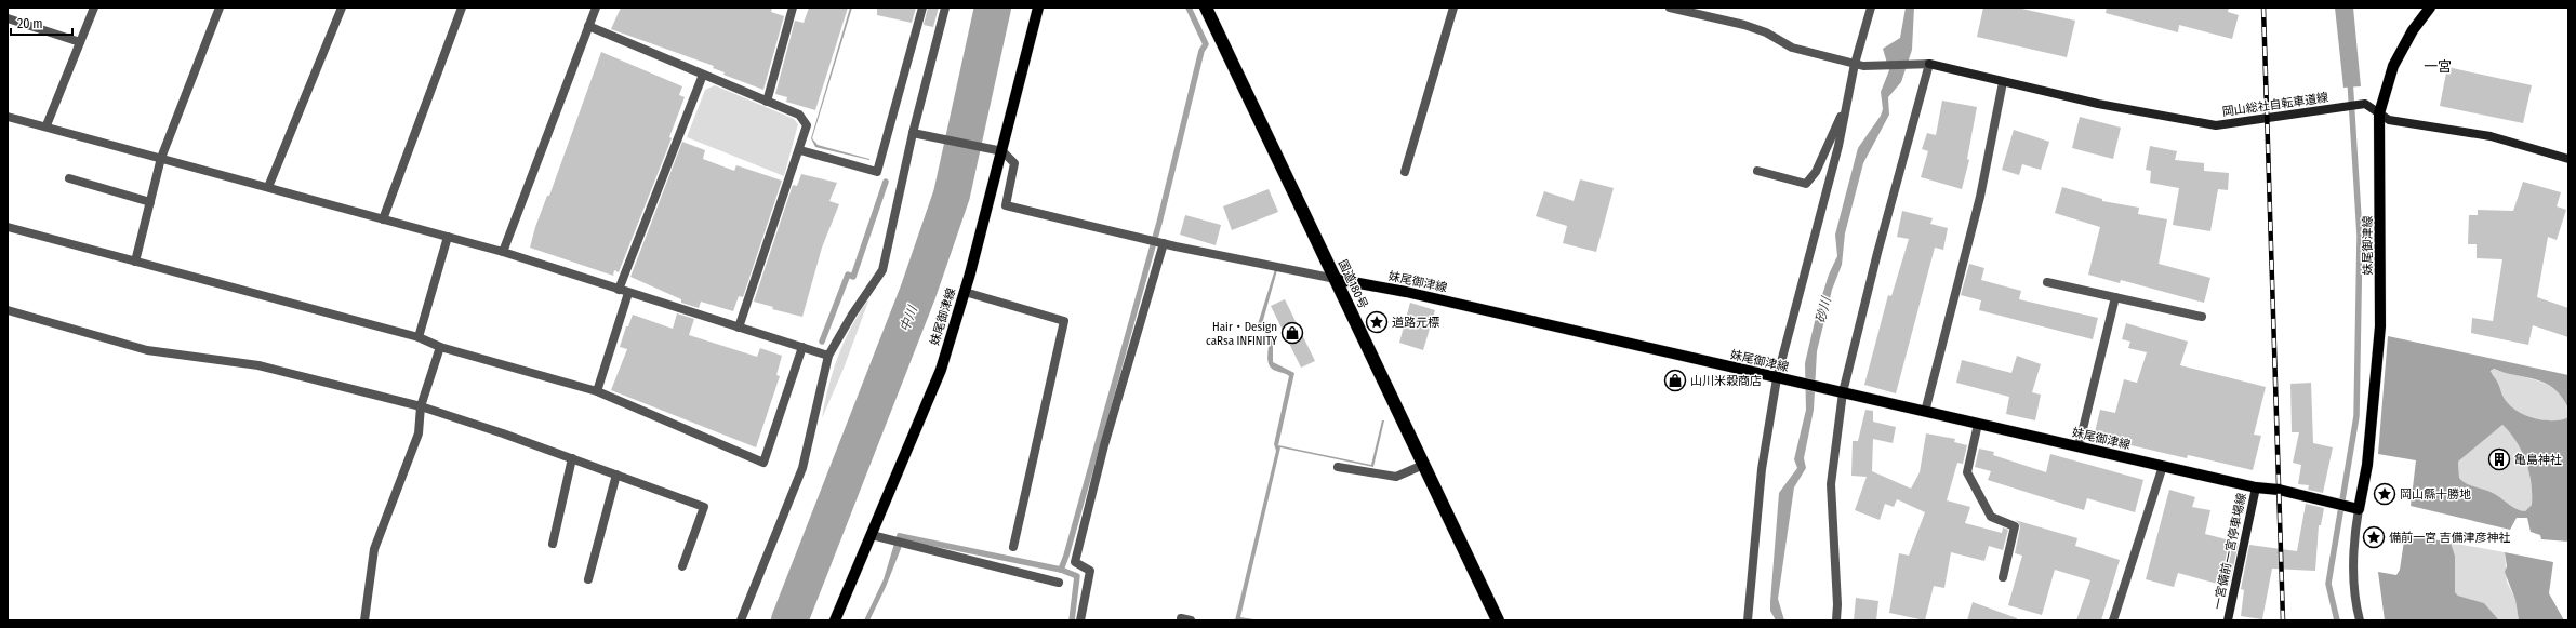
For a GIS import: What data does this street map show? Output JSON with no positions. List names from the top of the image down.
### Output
{
  "streets": {
    "highway": ["国道180号"],
    "main road": ["岡山総社自転車道線", "妹尾御津線", "一宮備前一宮停車場線"]
  },
  "crossings": [
    ["岡山総社自転車道線", "妹尾御津線"],
    ["妹尾御津線", "国道180号"],
    ["妹尾御津線", "一宮備前一宮停車場線"]
  ],
  "districts": ["一宮"],
  "water": ["砂川", "中川"],
  "places": {
    "place": ["道路元標", "岡山縣十勝地", "備前一宮 吉備津彦神社"],
    "shop": ["Hair・Design caRsa INFINITY", "山川米穀商店"],
    "building": ["亀島神社"]
  },
  "scale_bar": "20 m"
}
